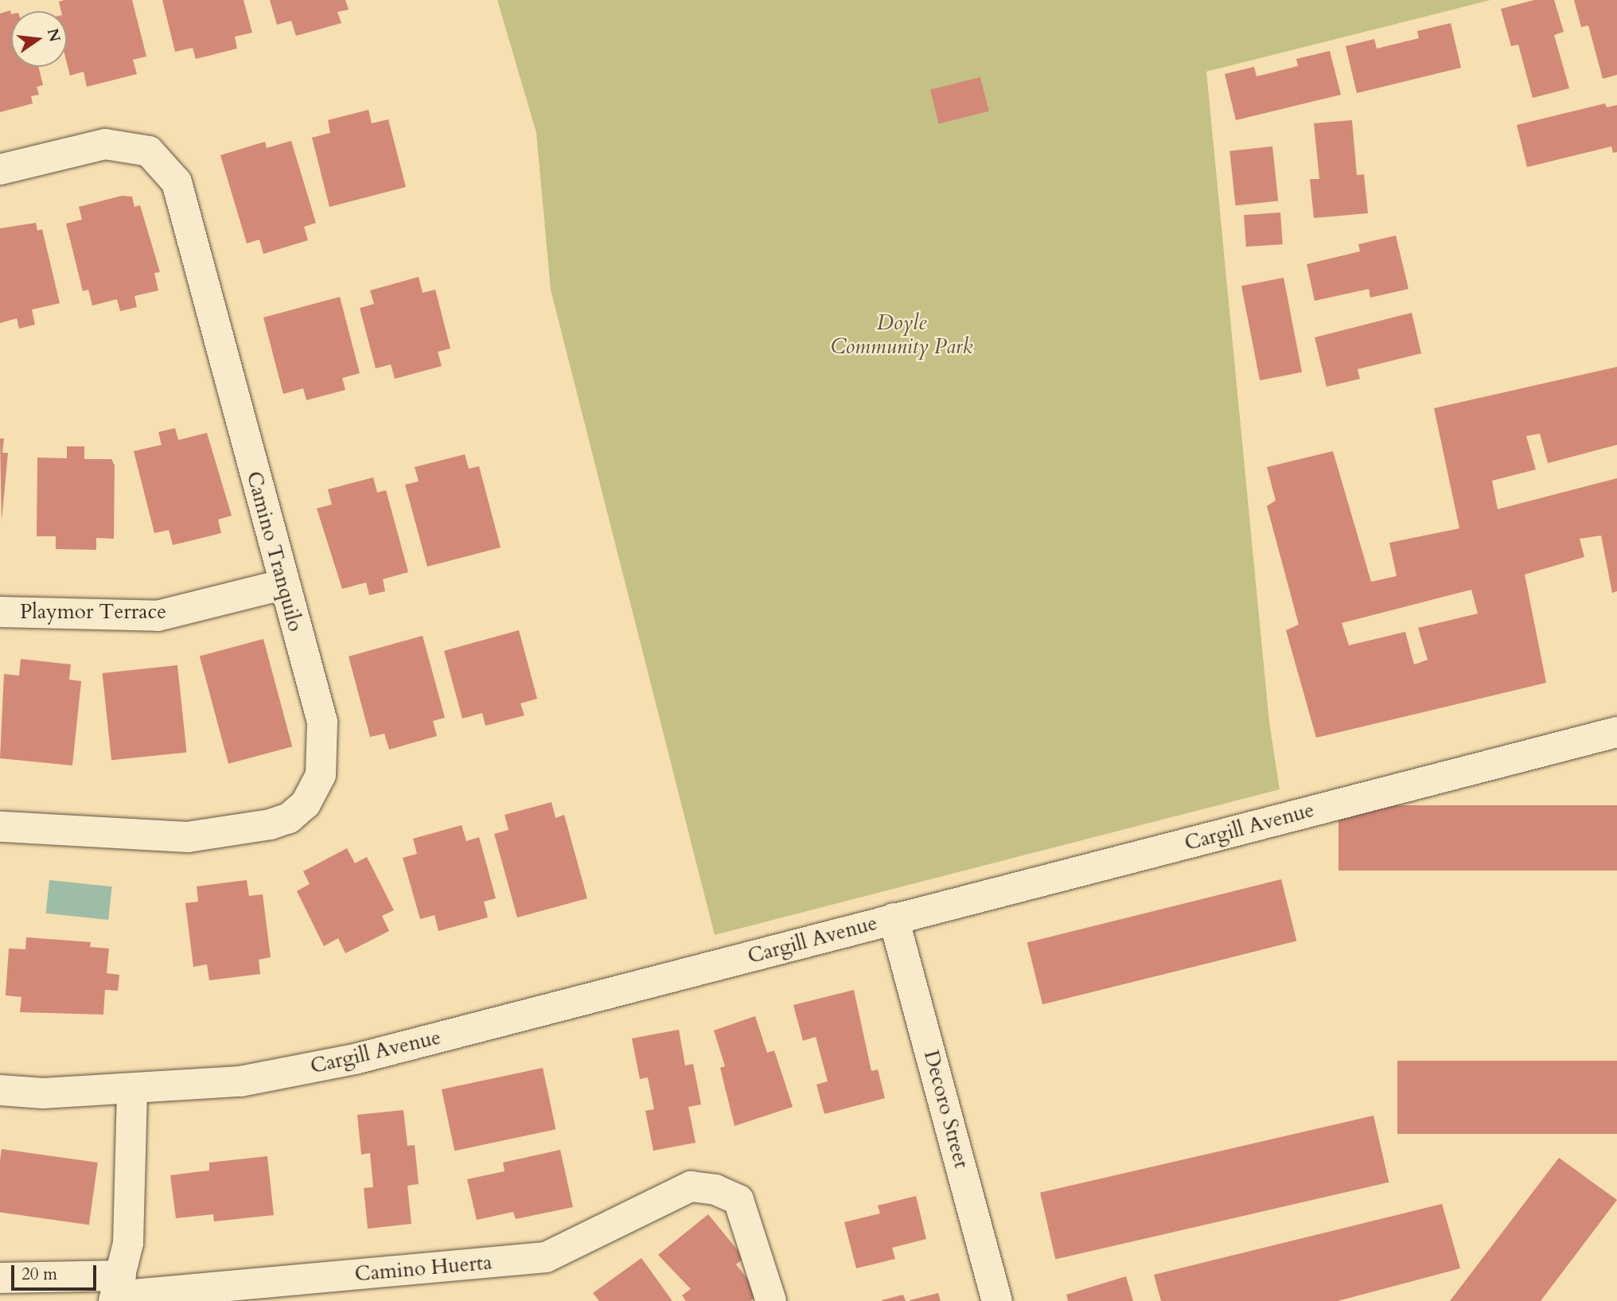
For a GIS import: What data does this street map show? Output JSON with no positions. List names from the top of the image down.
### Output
{
  "streets": {
    "street": [
      "Camino Tranquilo",
      "Playmor Terrace",
      "Cargill Avenue",
      "Decoro Street",
      "Camino Huerta"
    ]
  },
  "crossings": [
    ["Camino Tranquilo", "Playmor Terrace"],
    ["Cargill Avenue", "Decoro Street"]
  ],
  "parks": ["Doyle Community Park"],
  "scale_bar": "20 m",
  "north": "right"
}
